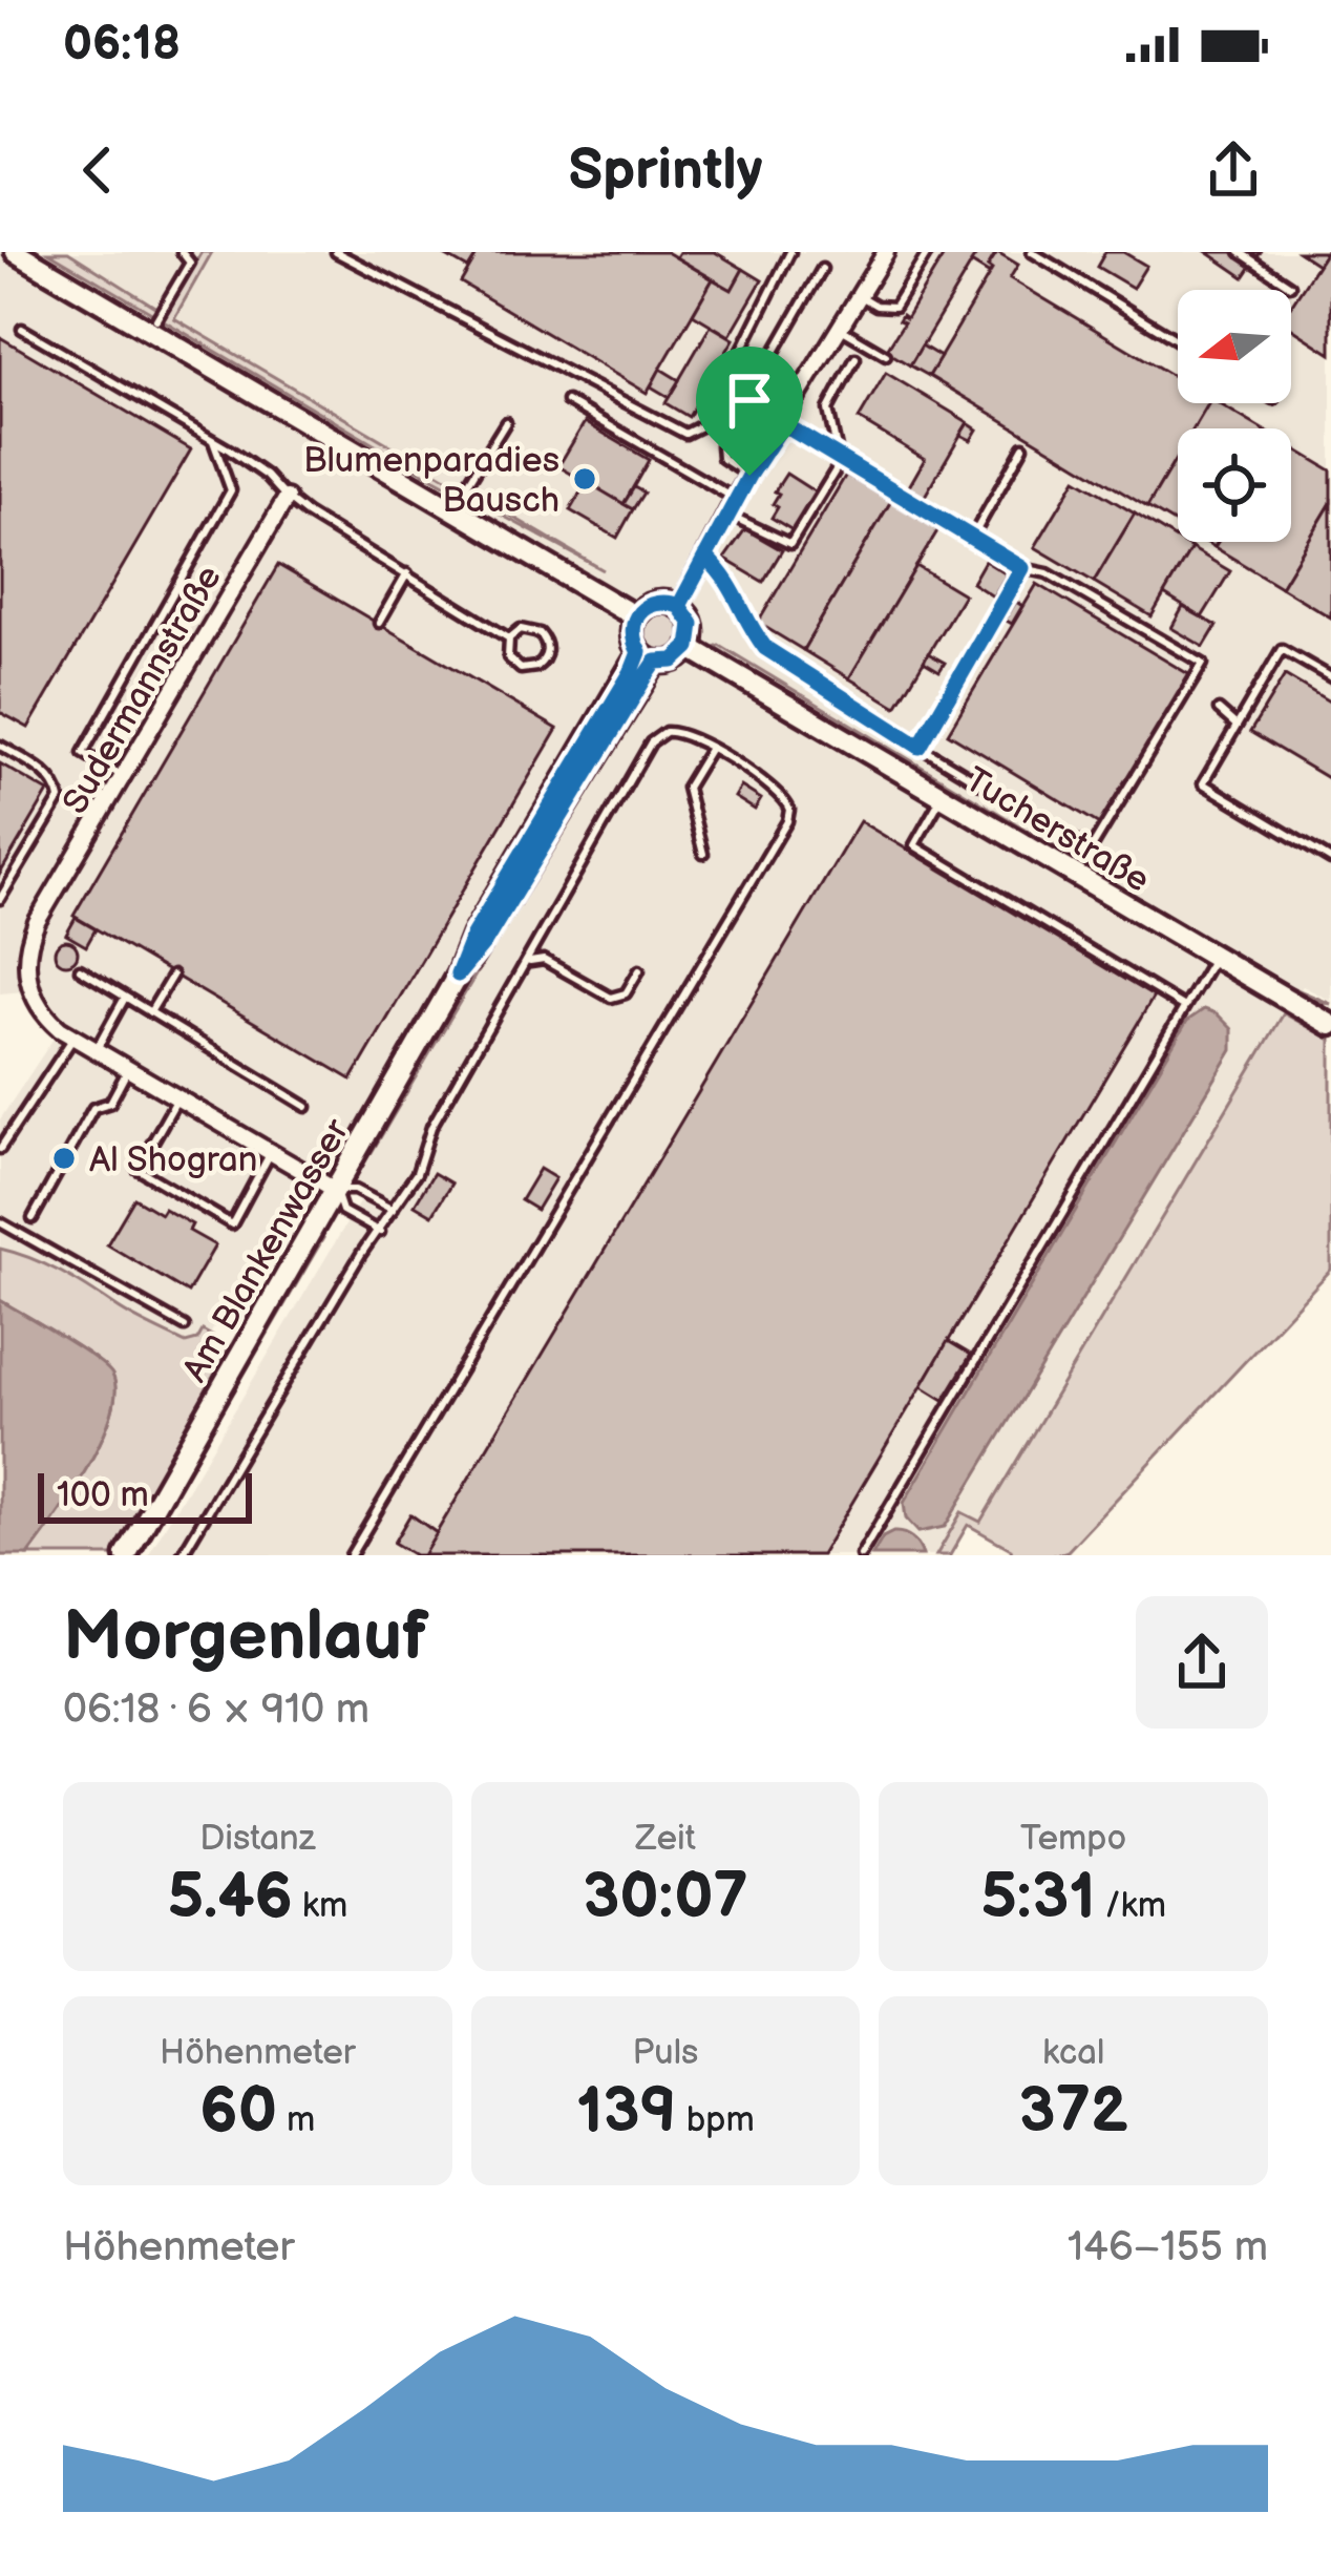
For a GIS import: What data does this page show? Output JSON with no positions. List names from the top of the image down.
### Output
{
  "streets": {
    "main road": ["Tucherstraße", "Am Blankenwasser"],
    "street": ["Sudermannstraße"]
  },
  "crossings": [
    ["Sudermannstraße", "Am Blankenwasser"],
    ["Tucherstraße", "Am Blankenwasser"]
  ],
  "places": ["Blumenparadies Bausch", "Al Shogran"],
  "scale_bar": "100 m",
  "north": "left",
  "page": {
    "status": "06:18",
    "header": "Sprintly",
    "scale": "100 m",
    "heading": ["Morgenlauf", "06:18 · 6 × 910 m"],
    "stats": [
      ["Distanz", "5.46 km"],
      ["Zeit", "30:07"],
      ["Tempo", "5:31 /km"],
      ["Höhenmeter", "60 m"],
      ["Puls", "139 bpm"],
      ["kcal", "372"]
    ],
    "chart": ["Höhenmeter", "146–155 m"]
  }
}
